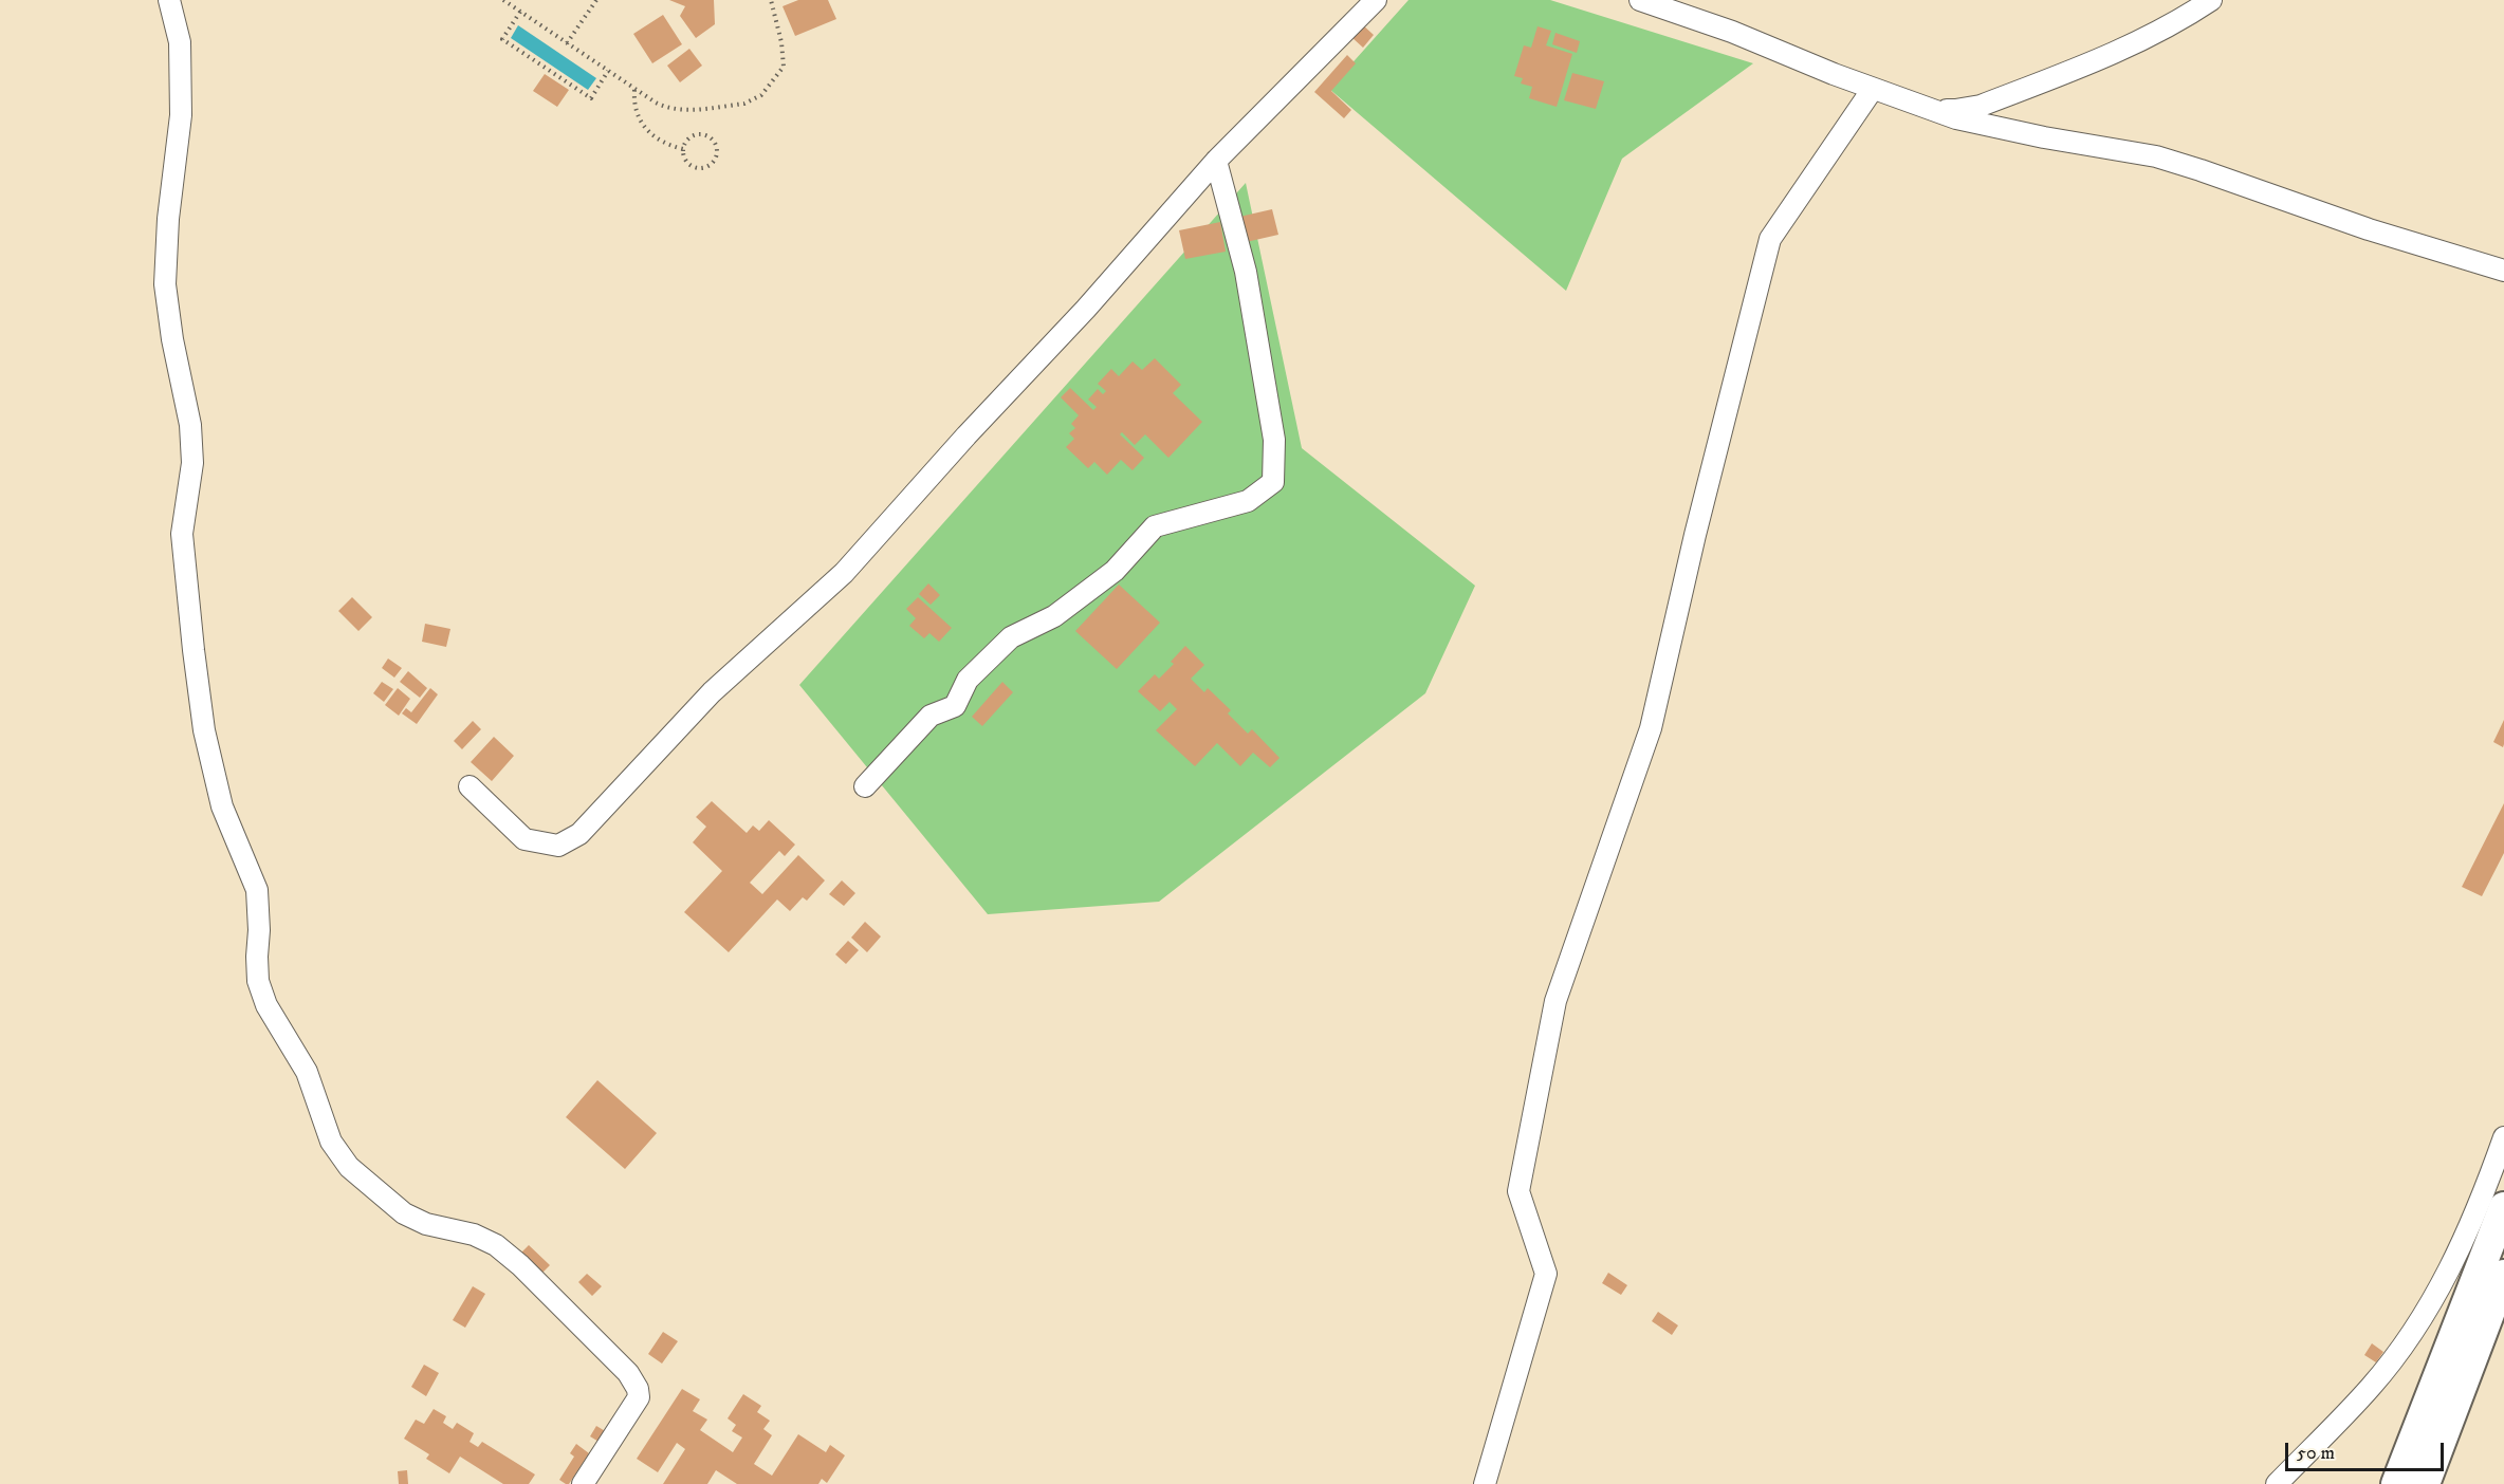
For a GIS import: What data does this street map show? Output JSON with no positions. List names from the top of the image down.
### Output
{
  "scale_bar": "50 m"
}
